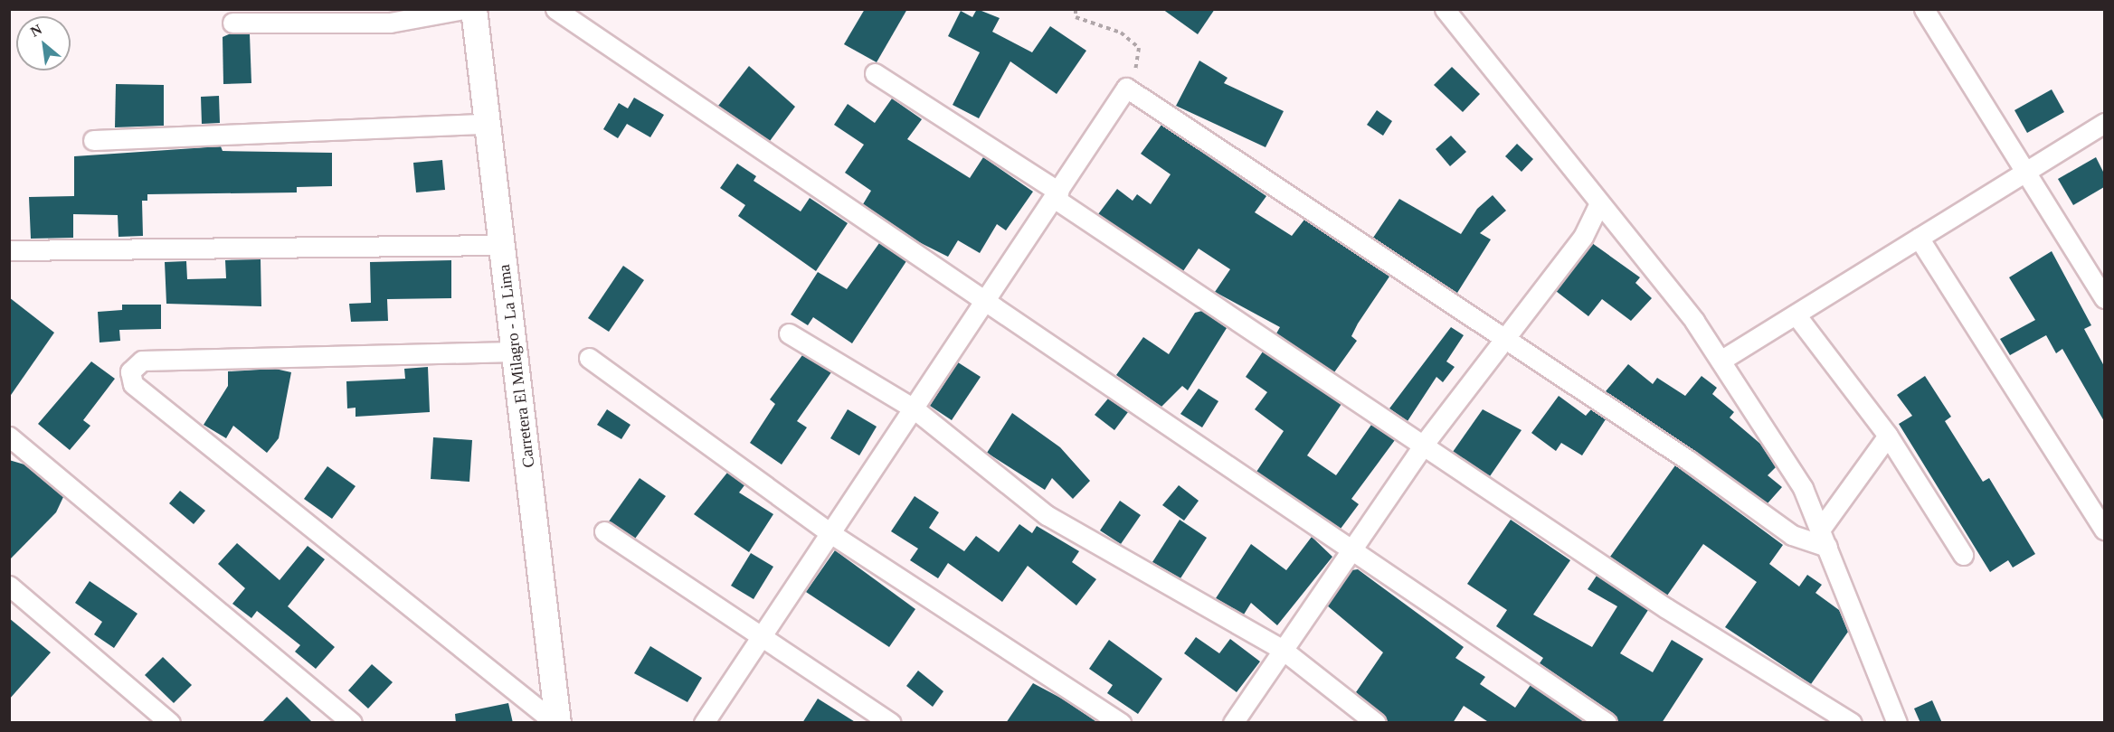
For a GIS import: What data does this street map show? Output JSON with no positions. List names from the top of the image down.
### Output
{
  "streets": {
    "main road": ["Carretera El Milagro - La Lima"]
  },
  "north": "top left"
}
